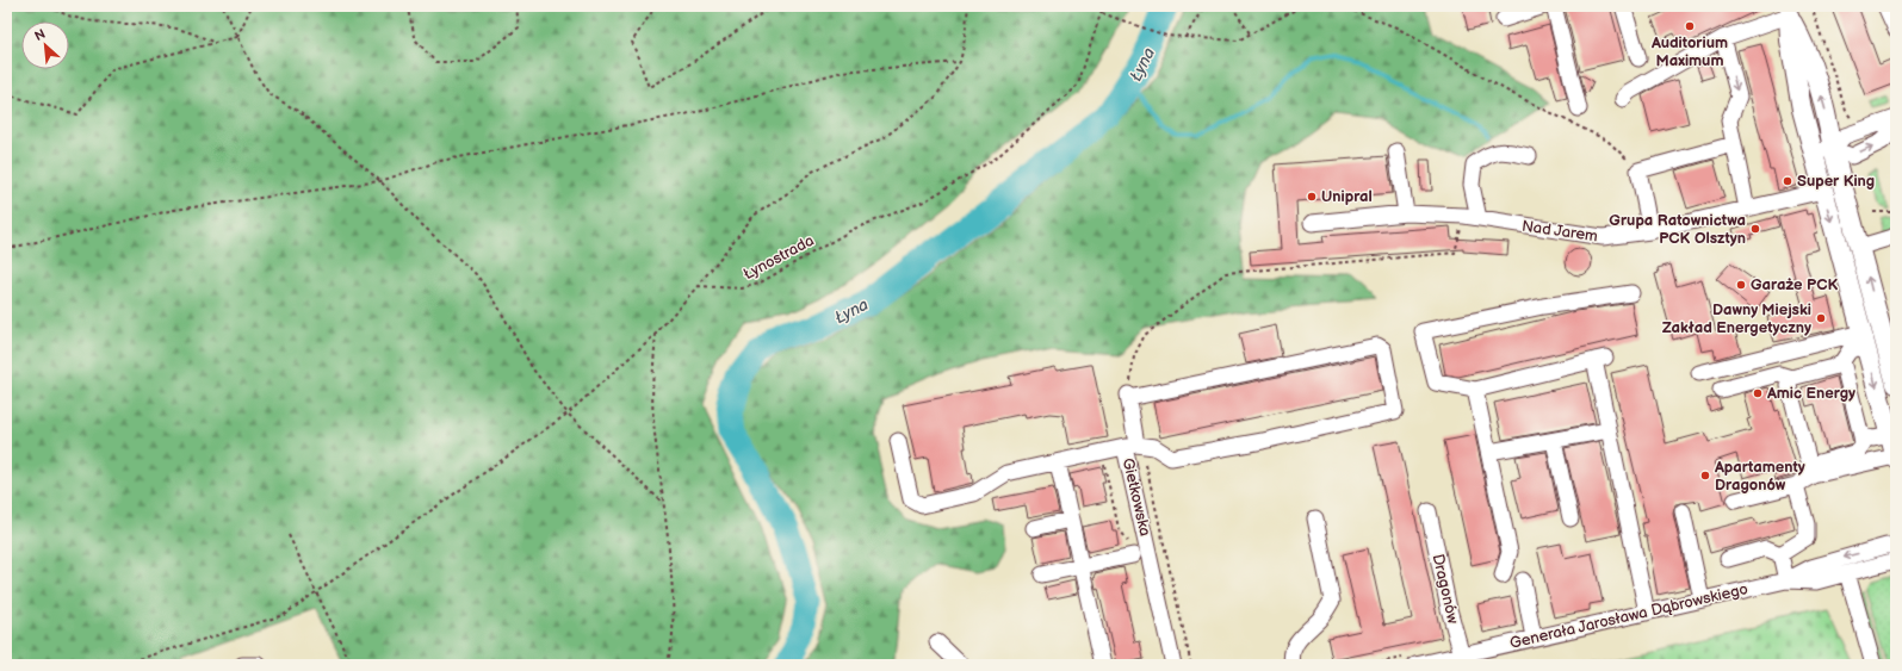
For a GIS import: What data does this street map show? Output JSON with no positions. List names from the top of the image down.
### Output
{
  "streets": {
    "street": [
      "Nad Jarem",
      "Gietkowska",
      "Dragonów",
      "Generała Jarosława Dąbrowskiego"
    ],
    "path": ["Łynostrada"]
  },
  "crossings": [
    ["Dragonów", "Generała Jarosława Dąbrowskiego"]
  ],
  "water": ["Łyna"],
  "places": [
    "Auditorium Maximum",
    "Super King",
    "Unipral",
    "Grupa Ratownictwa PCK Olsztyn",
    "Garaże PCK",
    "Dawny Miejski Zakład Energetyczny",
    "Amic Energy",
    "Apartamenty Dragonów"
  ],
  "north": "top left"
}
